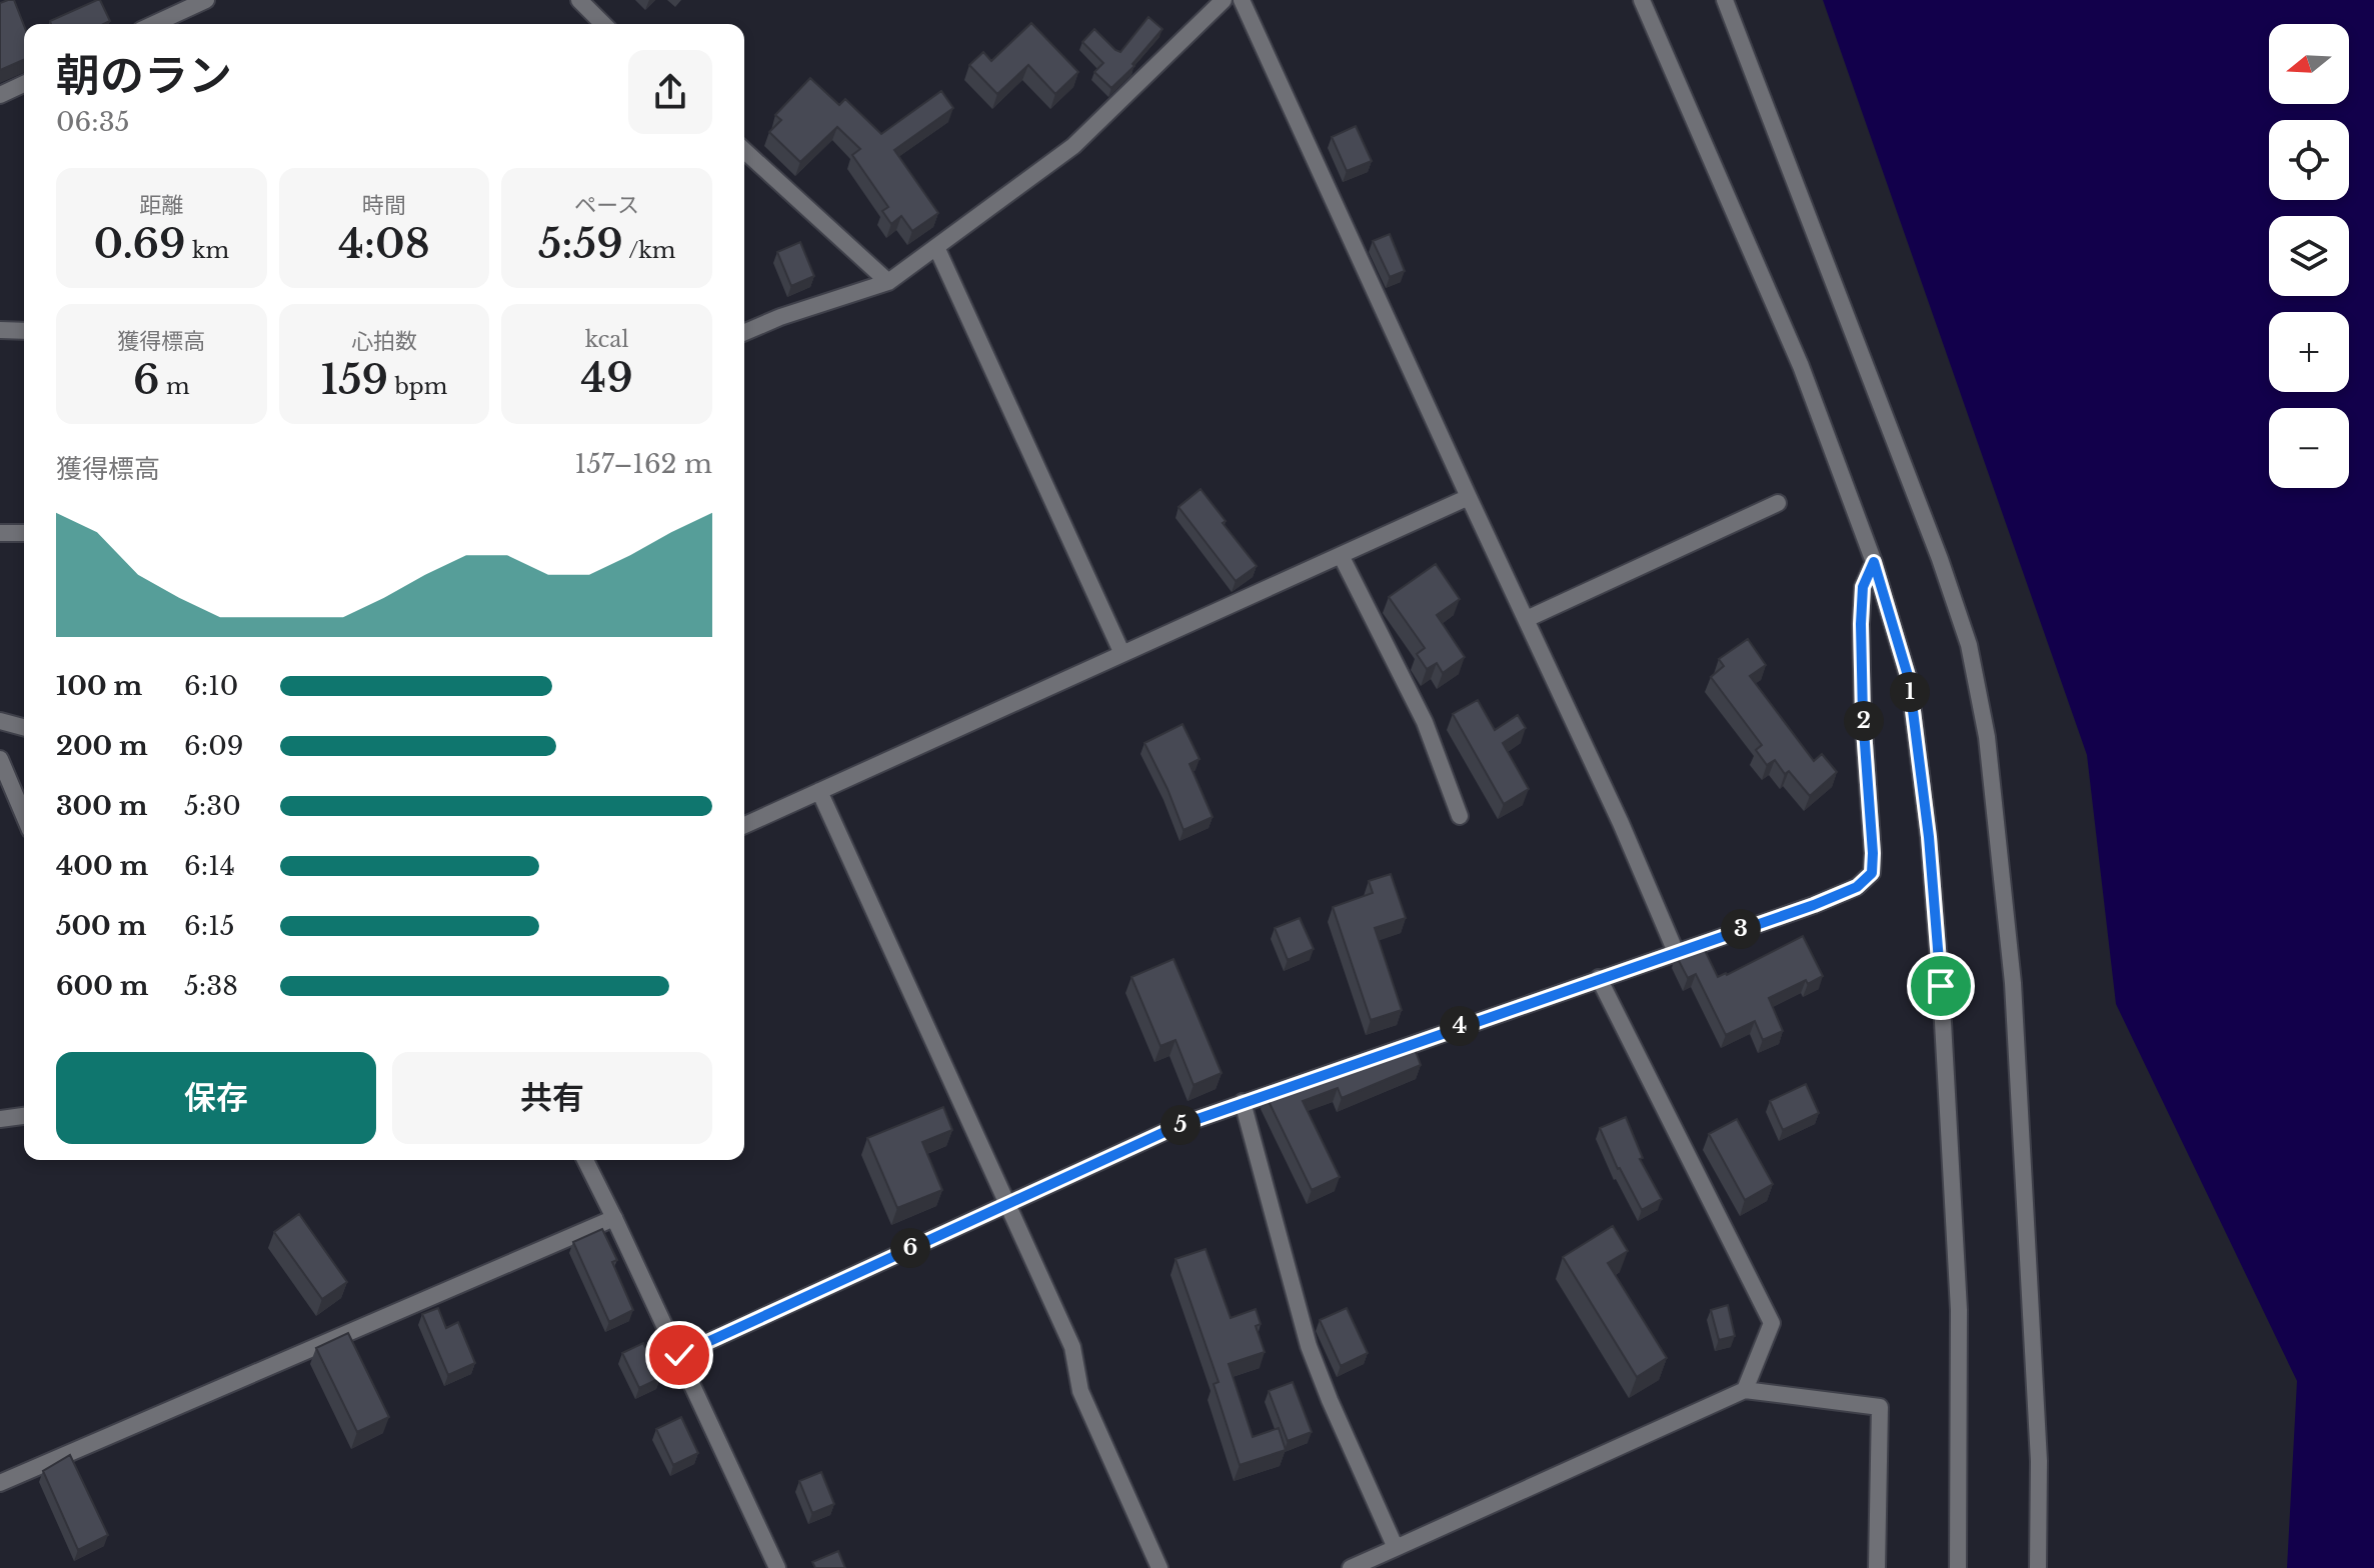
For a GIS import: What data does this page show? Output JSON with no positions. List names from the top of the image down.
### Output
{
  "north": "left",
  "page": {
    "map_buttons": ["+", "−"],
    "heading": ["朝のラン", "06:35"],
    "stats": [
      ["距離", "0.69 km"],
      ["時間", "4:08"],
      ["ペース", "5:59 /km"],
      ["獲得標高", "6 m"],
      ["心拍数", "159 bpm"],
      ["kcal", "49"]
    ],
    "chart": ["獲得標高", "157–162 m"],
    "list": [
      {
        "name": "100 m",
        "note": "6:10"
      },
      {
        "name": "200 m",
        "note": "6:09"
      },
      {
        "name": "300 m",
        "note": "5:30"
      },
      {
        "name": "400 m",
        "note": "6:14"
      },
      {
        "name": "500 m",
        "note": "6:15"
      },
      {
        "name": "600 m",
        "note": "5:38"
      }
    ],
    "pins": [
      "1",
      "2",
      "3",
      "4",
      "5",
      "6"
    ],
    "buttons": ["保存", "共有"]
  }
}
